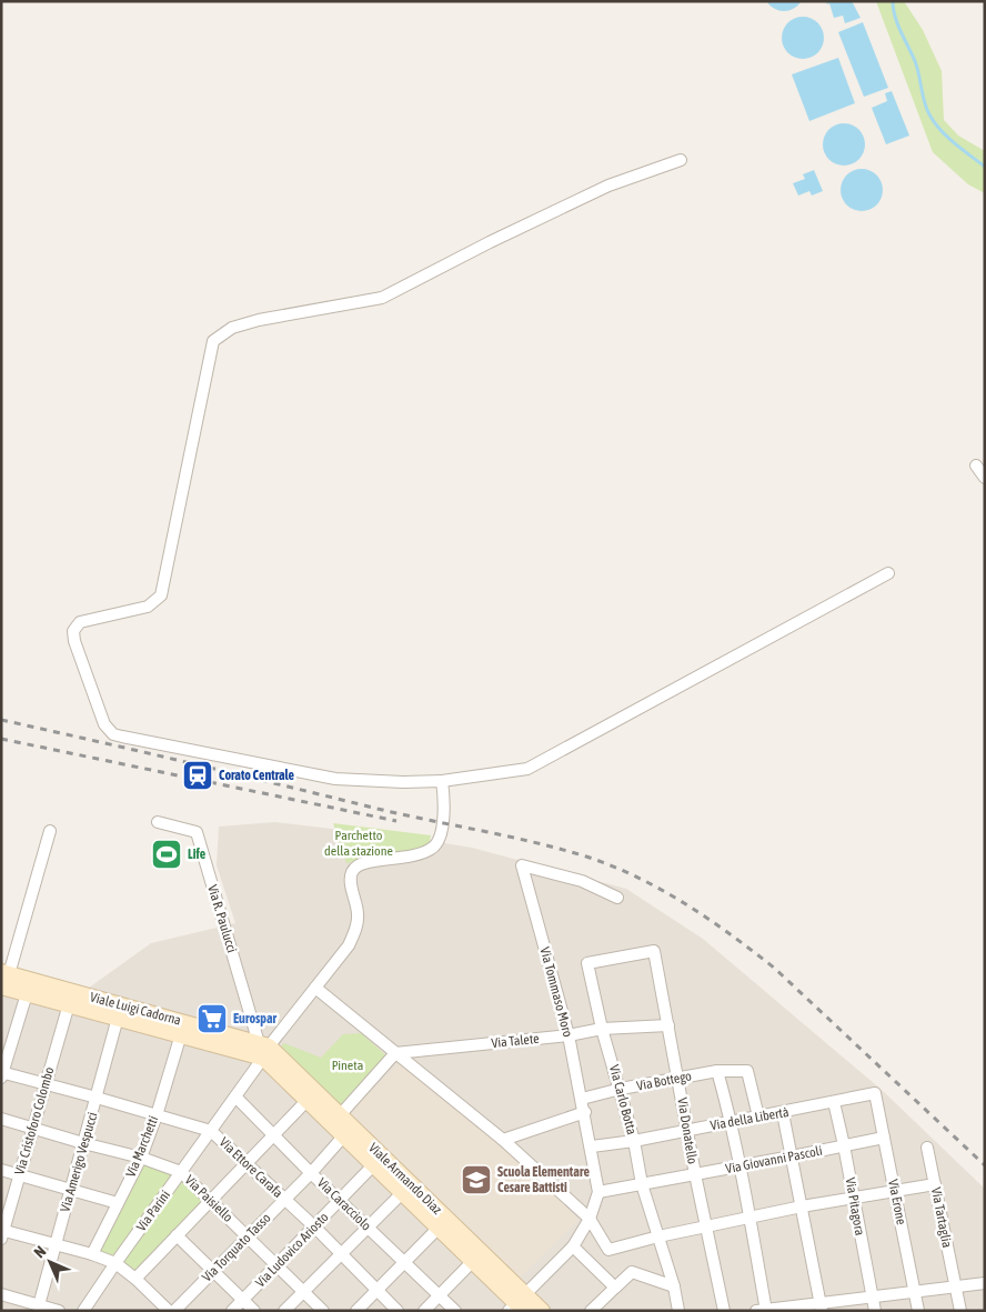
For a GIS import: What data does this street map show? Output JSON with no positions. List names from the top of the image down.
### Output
{
  "streets": {
    "main road": ["Viale Luigi Cadorna", "Viale Armando Diaz"],
    "street": [
      "Via R. Paulucci",
      "Via Tommaso Moro",
      "Via Talete",
      "Via Bottego",
      "Via Carlo Botta",
      "Via della Libertà",
      "Via Cristoforo Colombo",
      "Via Donatello",
      "Via Marchetti",
      "Via Giovanni Pascoli",
      "Via Amerigo Vespucci",
      "Via Ettore Carafa",
      "Via Paisiello",
      "Via Erone",
      "Via Caracciolo",
      "Via Pitagora",
      "Via Parini",
      "Via Tartaglia",
      "Via Torquato Tasso",
      "Via Ludovico Ariosto"
    ]
  },
  "crossings": [
    ["Via R. Paulucci", "Viale Luigi Cadorna"],
    ["Via R. Paulucci", "Viale Armando Diaz"],
    ["Via R. Paulucci", "Via Parini"],
    ["Via Tommaso Moro", "Via Talete"],
    ["Via Tommaso Moro", "Via Bottego"],
    ["Via Tommaso Moro", "Via della Libertà"],
    ["Via Tommaso Moro", "Via Giovanni Pascoli"],
    ["Via Tommaso Moro", "Viale Armando Diaz"],
    ["Viale Luigi Cadorna", "Via Cristoforo Colombo"],
    ["Viale Luigi Cadorna", "Via Marchetti"],
    ["Viale Luigi Cadorna", "Via Amerigo Vespucci"],
    ["Viale Luigi Cadorna", "Viale Armando Diaz"],
    ["Viale Luigi Cadorna", "Via Parini"],
    ["Via Talete", "Via Carlo Botta"],
    ["Via Talete", "Via Donatello"],
    ["Via Bottego", "Via Carlo Botta"],
    ["Via Bottego", "Via della Libertà"],
    ["Via Bottego", "Via Donatello"],
    ["Via Carlo Botta", "Via della Libertà"],
    ["Via Carlo Botta", "Via Donatello"],
    ["Via Carlo Botta", "Via Giovanni Pascoli"],
    ["Via della Libertà", "Via Donatello"],
    ["Via della Libertà", "Via Erone"],
    ["Via della Libertà", "Via Pitagora"],
    ["Via Cristoforo Colombo", "Via Ettore Carafa"],
    ["Via Cristoforo Colombo", "Via Paisiello"],
    ["Via Donatello", "Via Giovanni Pascoli"],
    ["Via Marchetti", "Via Ettore Carafa"],
    ["Via Marchetti", "Via Paisiello"],
    ["Via Giovanni Pascoli", "Via Erone"],
    ["Via Giovanni Pascoli", "Via Pitagora"],
    ["Via Amerigo Vespucci", "Via Ettore Carafa"],
    ["Via Amerigo Vespucci", "Via Paisiello"],
    ["Via Ettore Carafa", "Via Parini"],
    ["Via Ettore Carafa", "Via Torquato Tasso"],
    ["Via Ettore Carafa", "Via Ludovico Ariosto"],
    ["Viale Armando Diaz", "Via Parini"],
    ["Via Paisiello", "Via Parini"],
    ["Via Paisiello", "Via Torquato Tasso"],
    ["Via Paisiello", "Via Ludovico Ariosto"],
    ["Via Caracciolo", "Via Parini"],
    ["Via Caracciolo", "Via Torquato Tasso"],
    ["Via Caracciolo", "Via Ludovico Ariosto"]
  ],
  "parks": ["Parchetto della stazione", "Pineta"],
  "places": {
    "station": ["Corato Centrale"],
    "sports": ["Life"],
    "supermarket": ["Eurospar"],
    "school or university": ["Scuola Elementare Cesare Battisti"]
  },
  "north": "top left"
}
